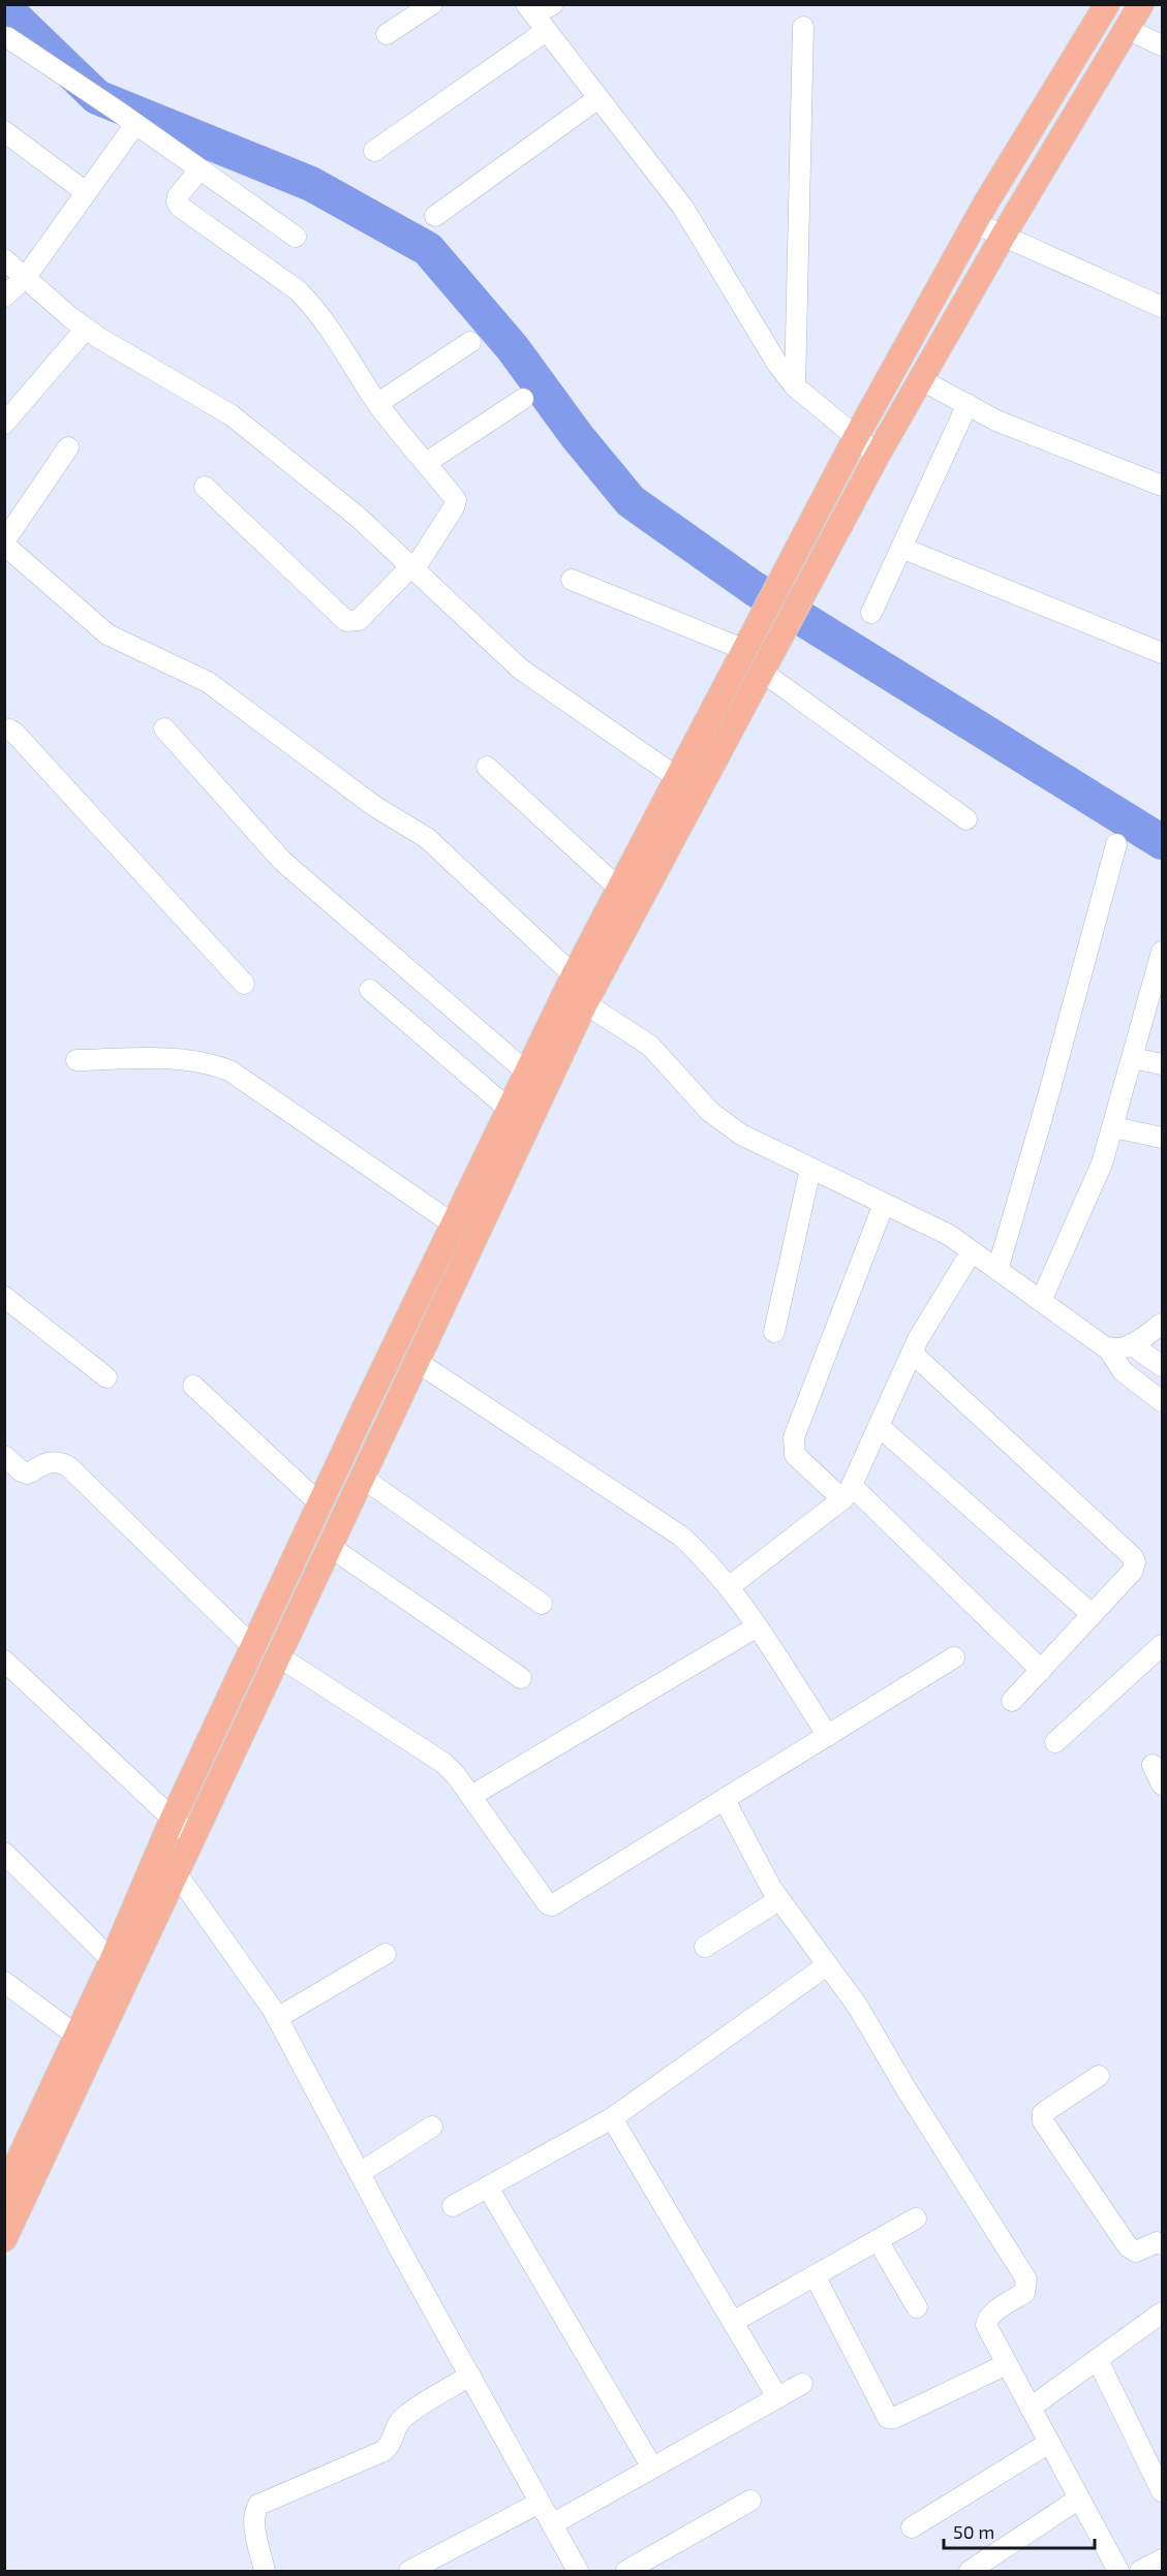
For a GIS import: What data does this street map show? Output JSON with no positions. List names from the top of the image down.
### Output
{
  "scale_bar": "50 m"
}
